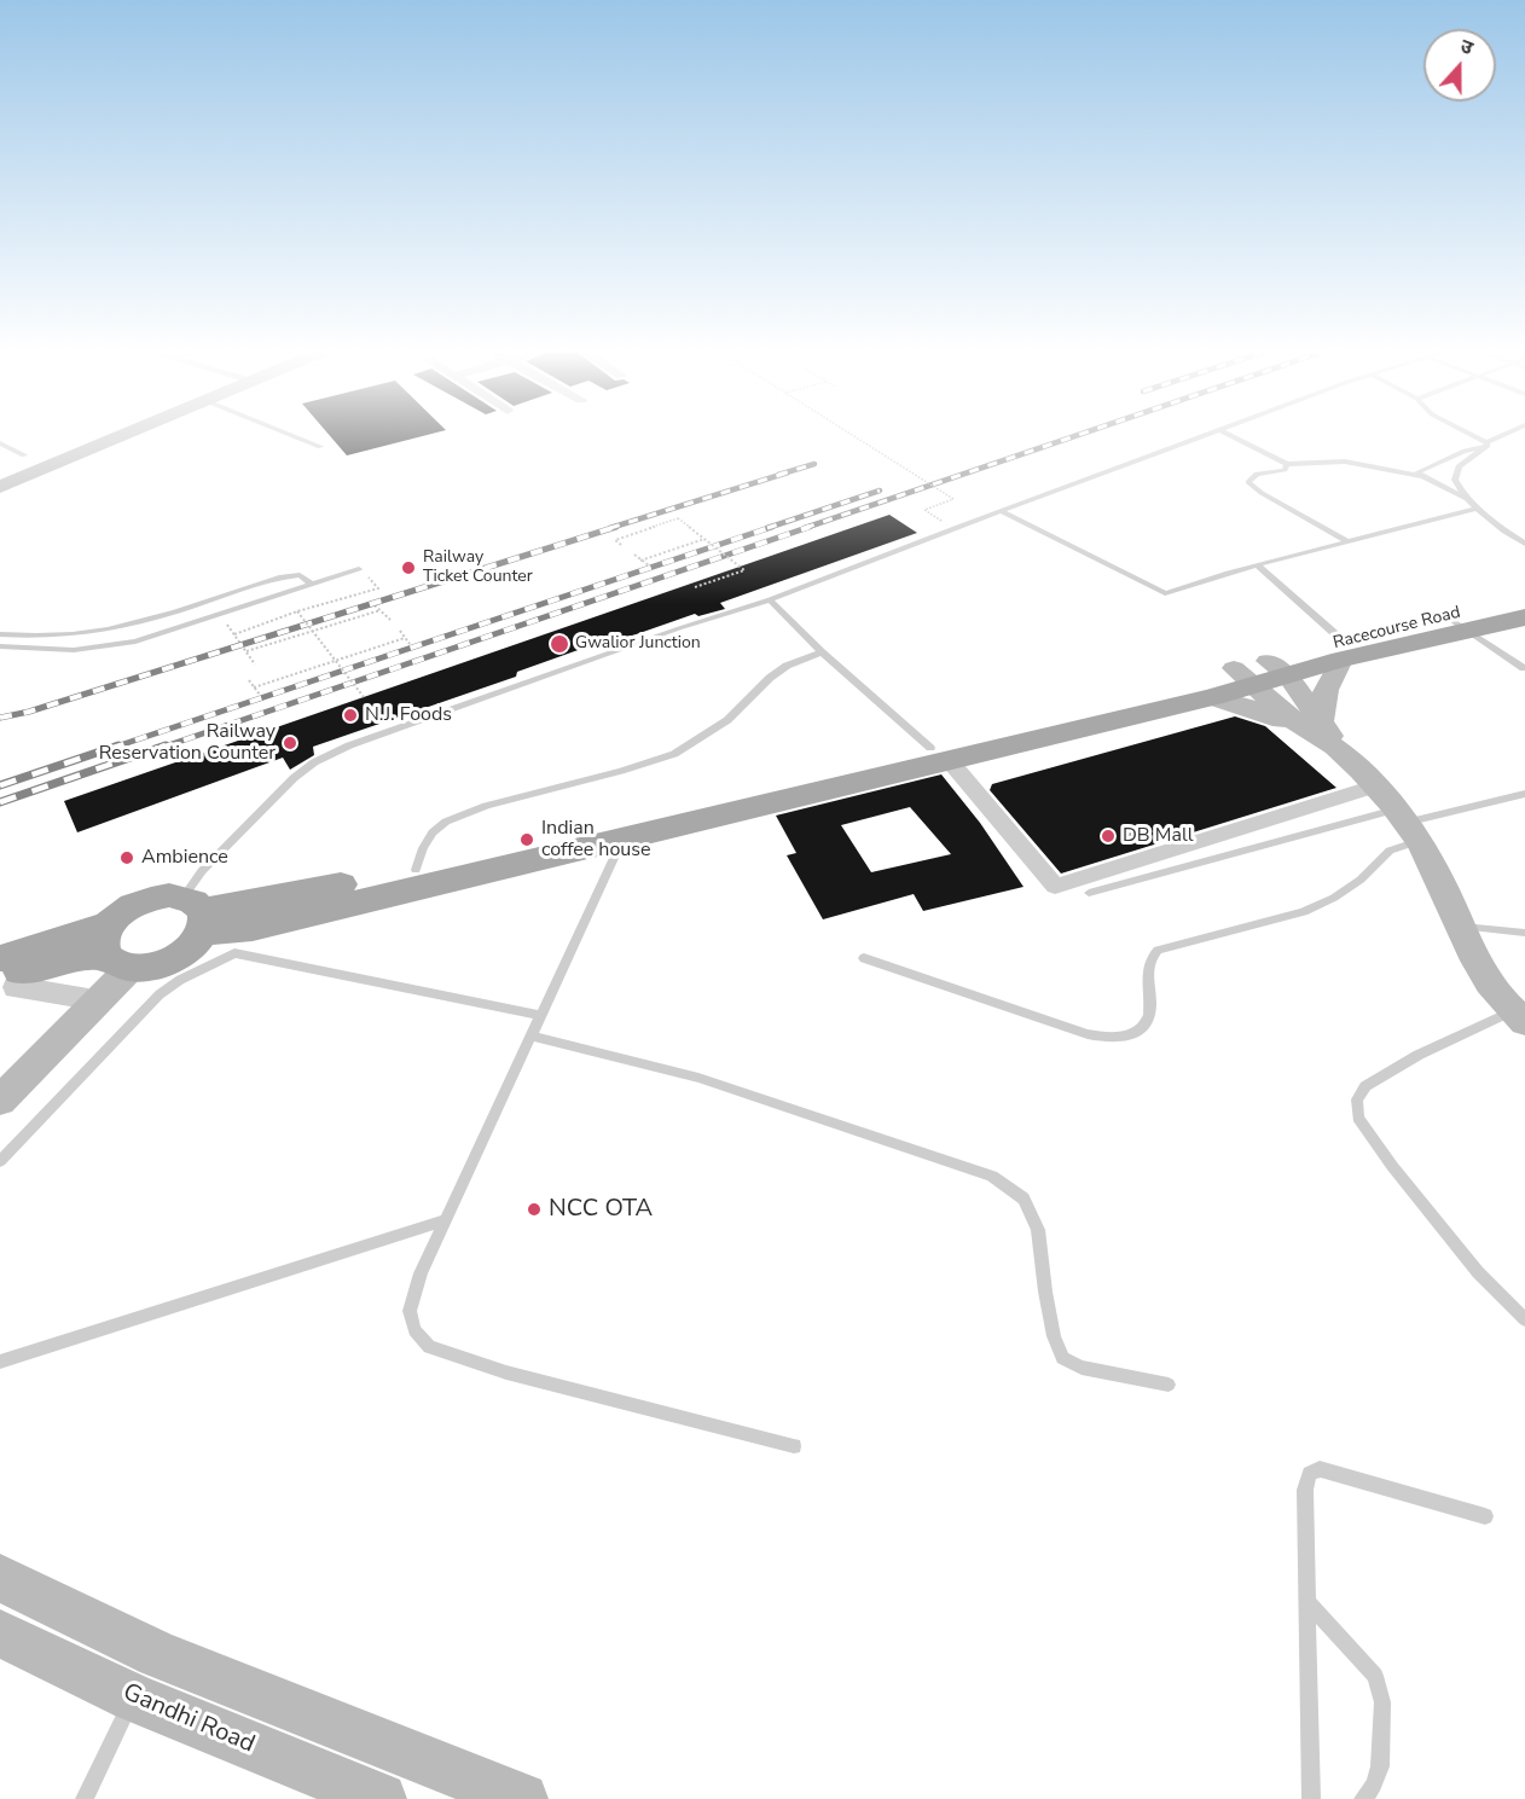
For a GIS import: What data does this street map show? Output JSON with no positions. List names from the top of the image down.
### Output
{
  "streets": {
    "main road": ["Racecourse Road", "Gandhi Road"]
  },
  "places": [
    "Railway Ticket Counter",
    "Gwalior Junction",
    "N.J. Foods",
    "Railway Reservation Counter",
    "DB Mall",
    "Indian coffee house",
    "Ambience",
    "NCC OTA"
  ],
  "north": "top"
}
